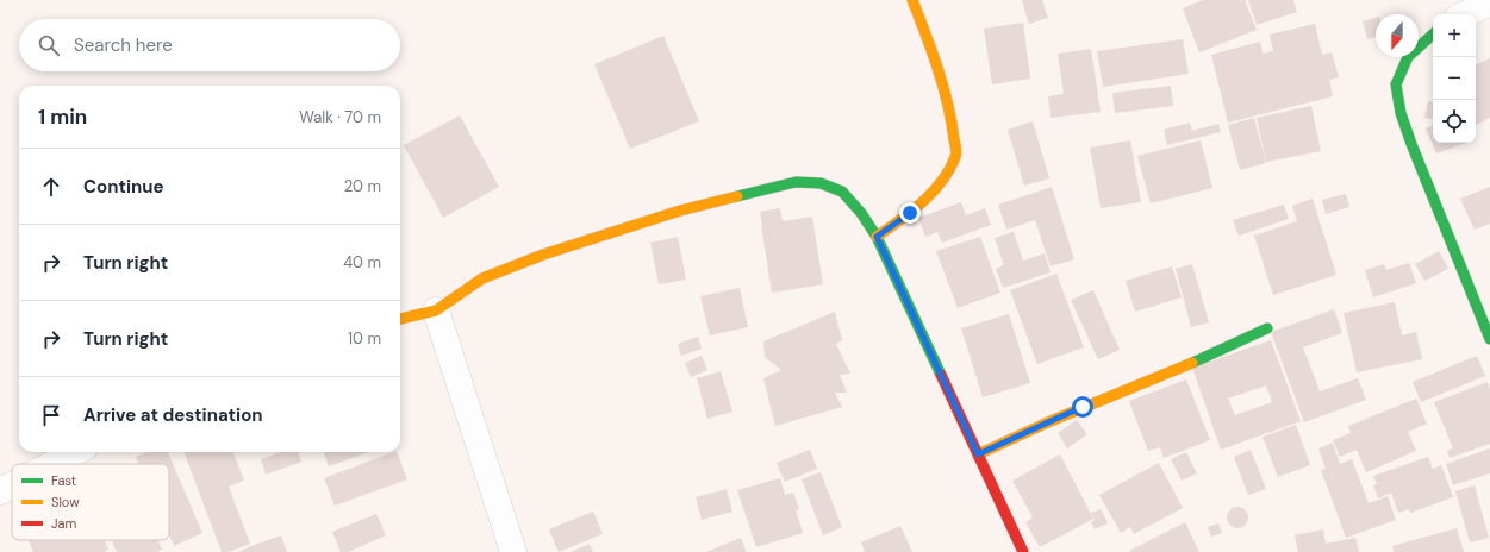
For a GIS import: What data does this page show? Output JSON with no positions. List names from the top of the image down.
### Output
{
  "legend": ["Fast", "Slow", "Jam"],
  "north": "bottom",
  "page": {
    "map_buttons": ["+", "−"],
    "search": "Search here",
    "heading": ["1 min", "Walk · 70 m"],
    "list": [
      ["Continue", "20 m"],
      ["Turn right", "40 m"],
      ["Turn right", "10 m"],
      "Arrive at destination"
    ]
  }
}
